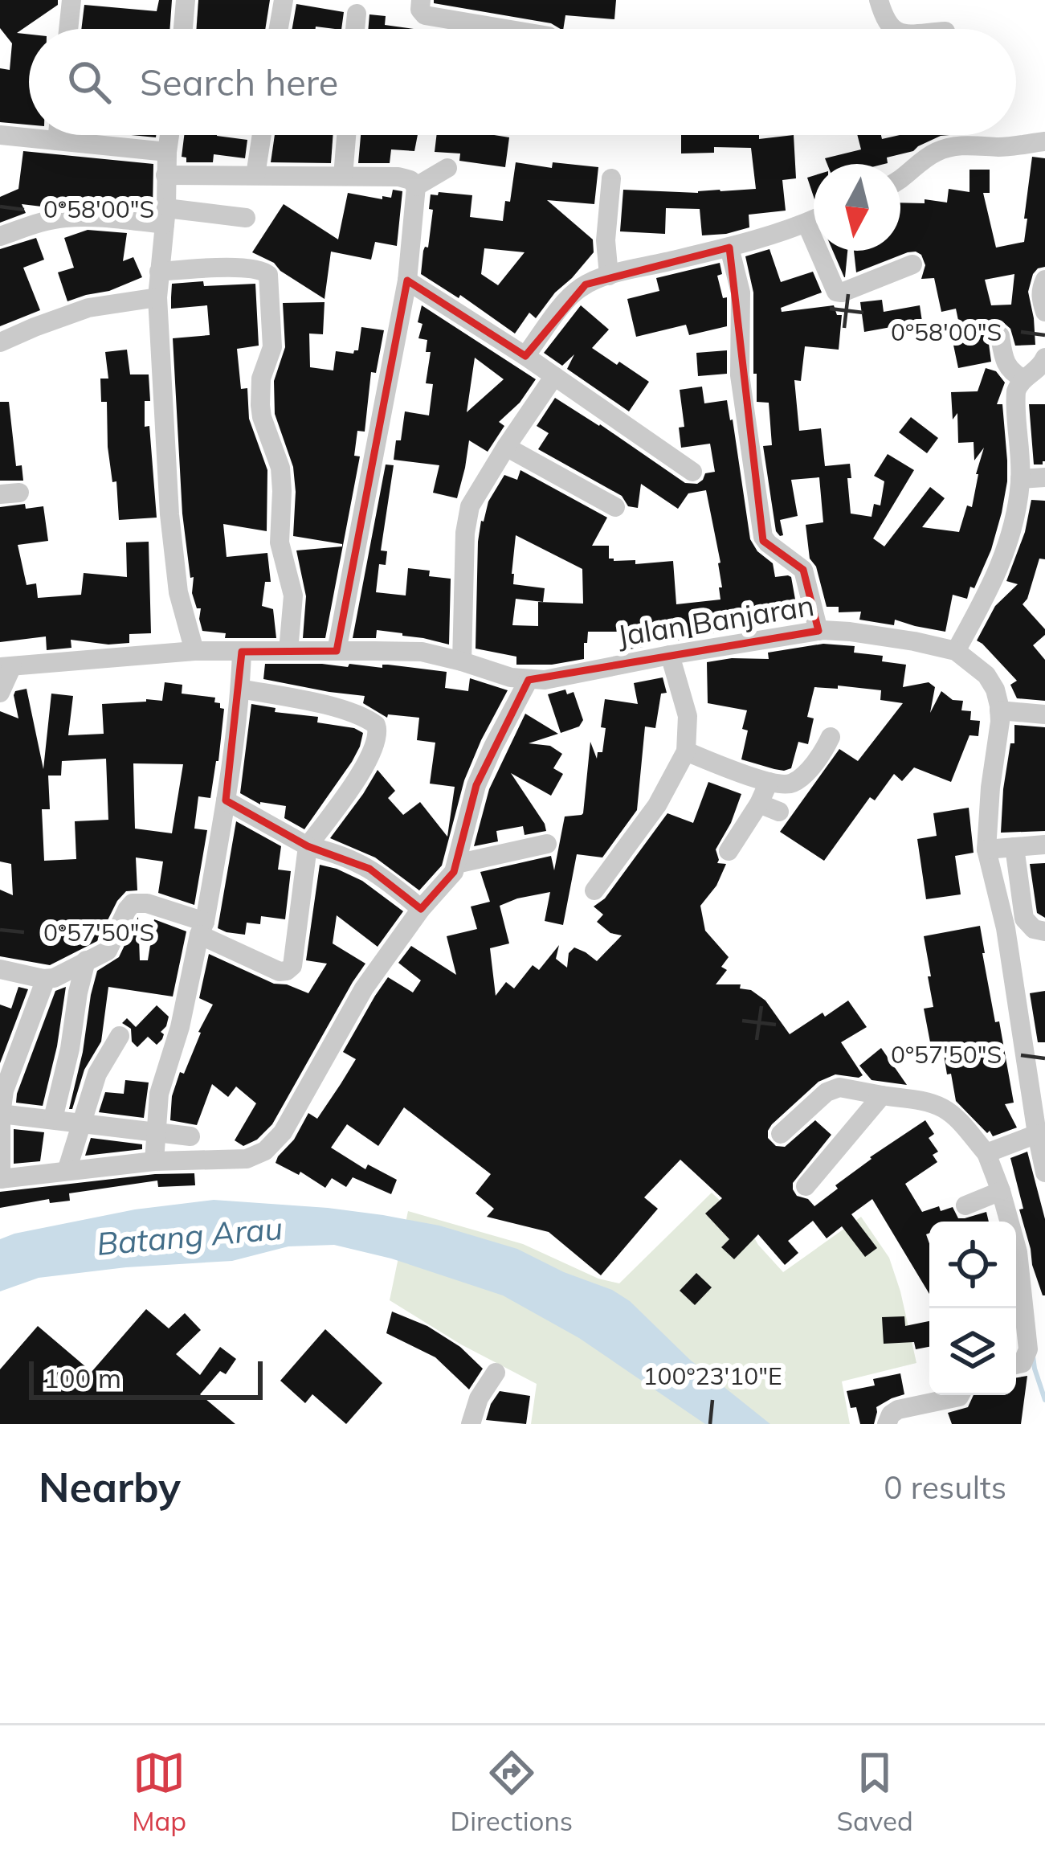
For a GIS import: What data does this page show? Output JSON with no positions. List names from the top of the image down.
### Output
{
  "streets": {
    "street": ["Jalan Banjaran"]
  },
  "water": ["Batang Arau"],
  "scale_bar": "100 m",
  "north": "bottom",
  "page": {
    "search": "Search here",
    "scale": "100 m",
    "heading": ["Nearby", "0 results"],
    "nav": ["Map", "Directions", "Saved"]
  },
  "coordinates": ["0°58'00\"S", "0°57'50\"S", "100°23'10\"E"]
}
